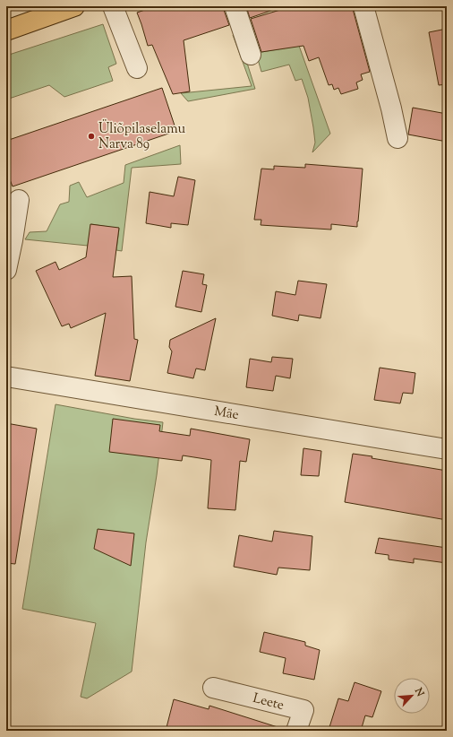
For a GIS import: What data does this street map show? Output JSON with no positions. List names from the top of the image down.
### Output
{
  "streets": {
    "street": ["Mäe", "Leete"]
  },
  "places": ["Üliõpilaselamu Narva 89"],
  "north": "top right"
}
